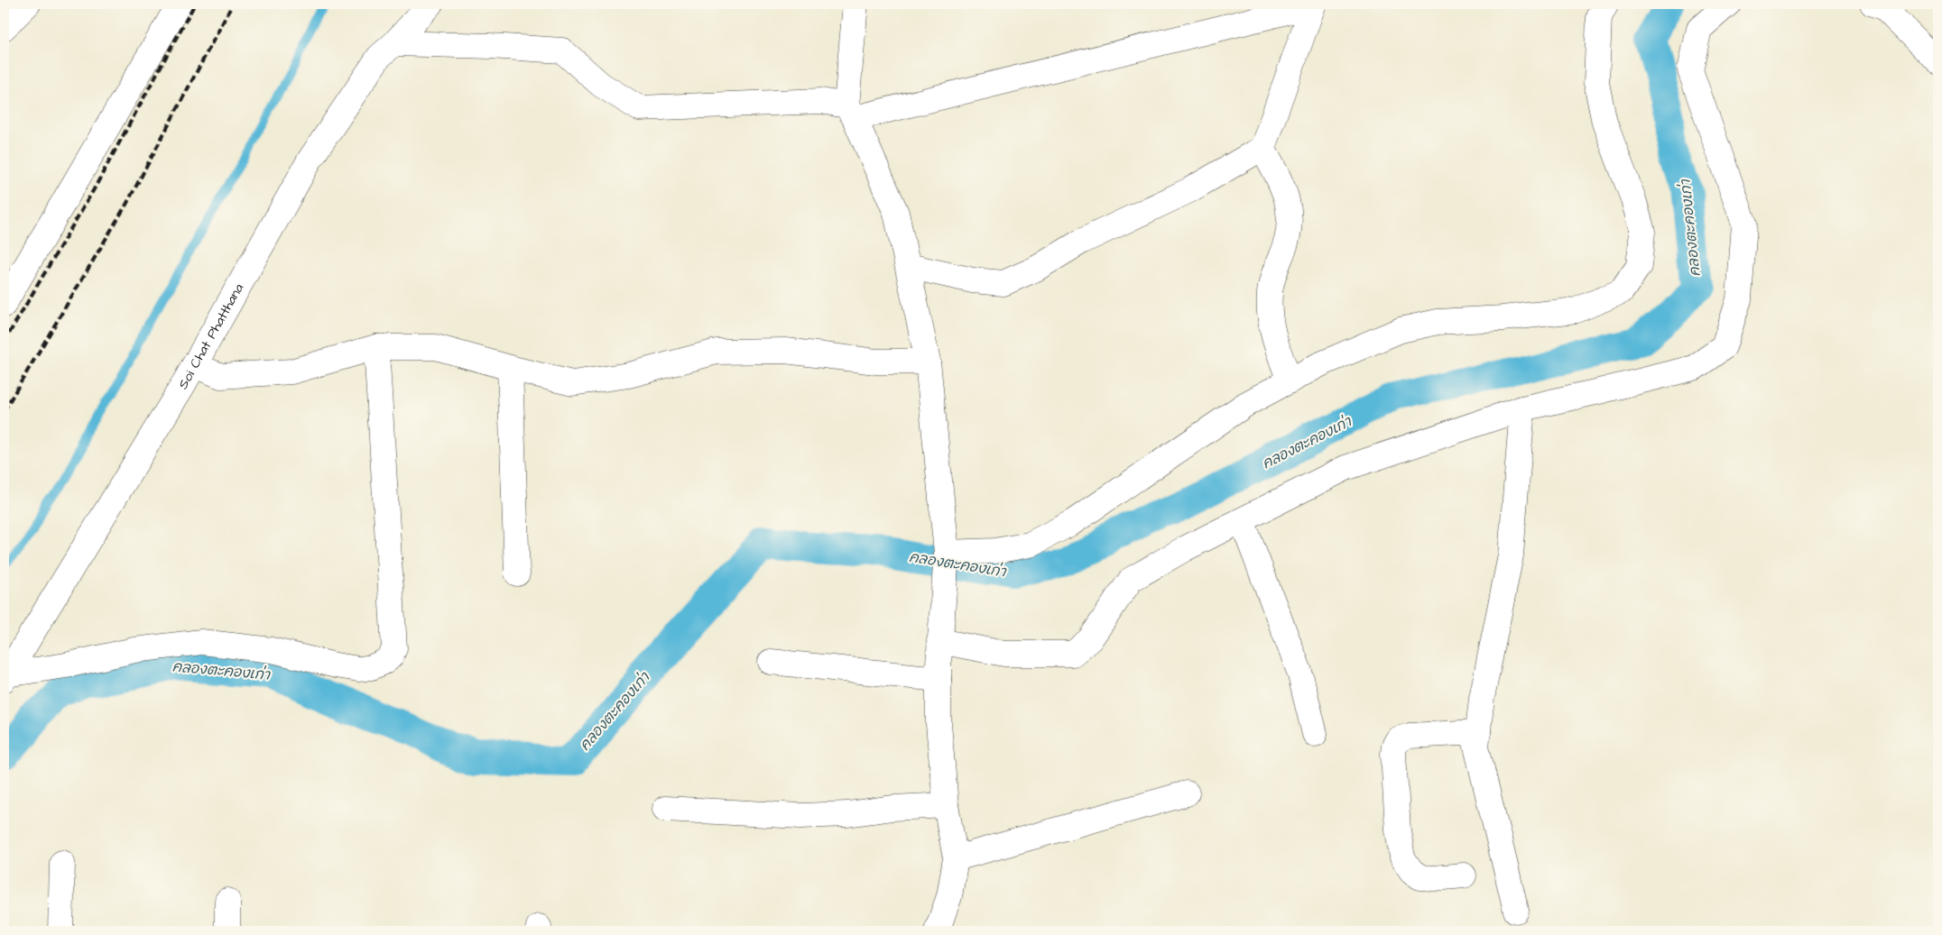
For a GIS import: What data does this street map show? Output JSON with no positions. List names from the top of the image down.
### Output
{
  "streets": {
    "street": ["Soi Chat Phatthana"]
  },
  "water": ["คลองตะคองเก่า"]
}
